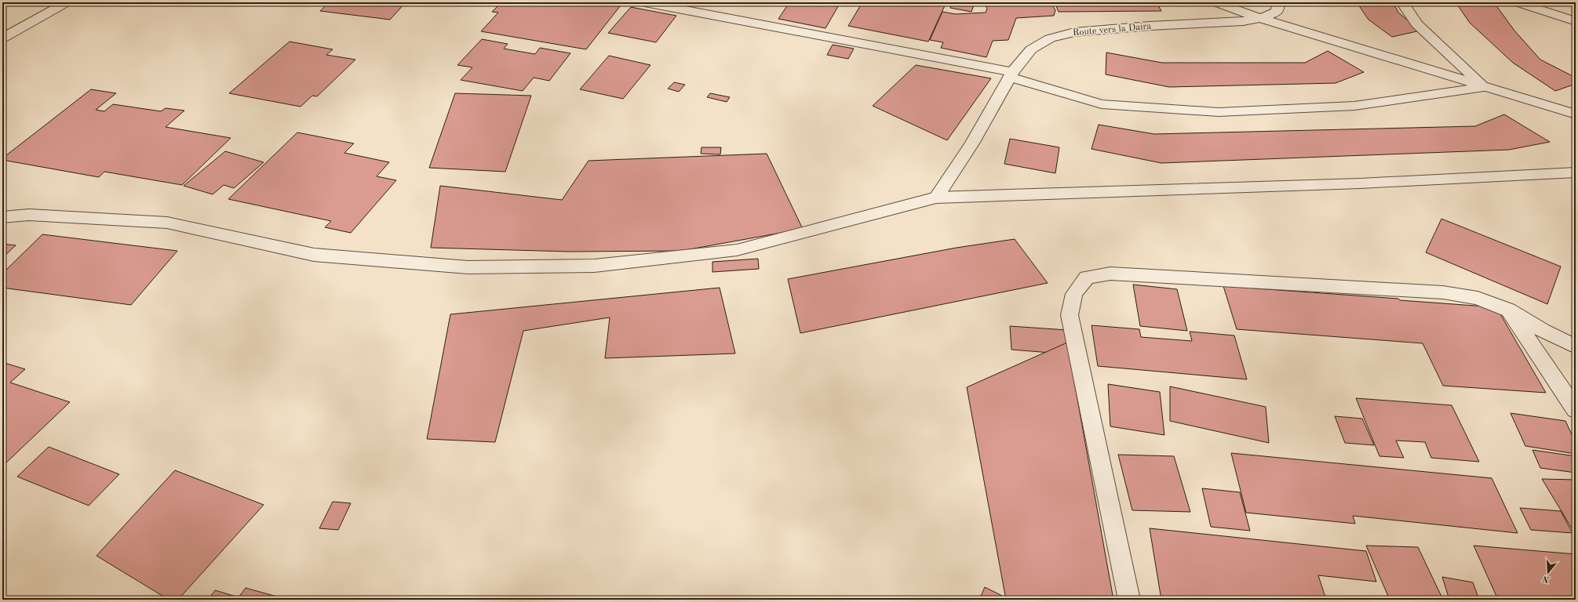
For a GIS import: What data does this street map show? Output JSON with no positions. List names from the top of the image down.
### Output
{
  "streets": {
    "street": ["Route vers la Daira"]
  },
  "north": "bottom"
}
